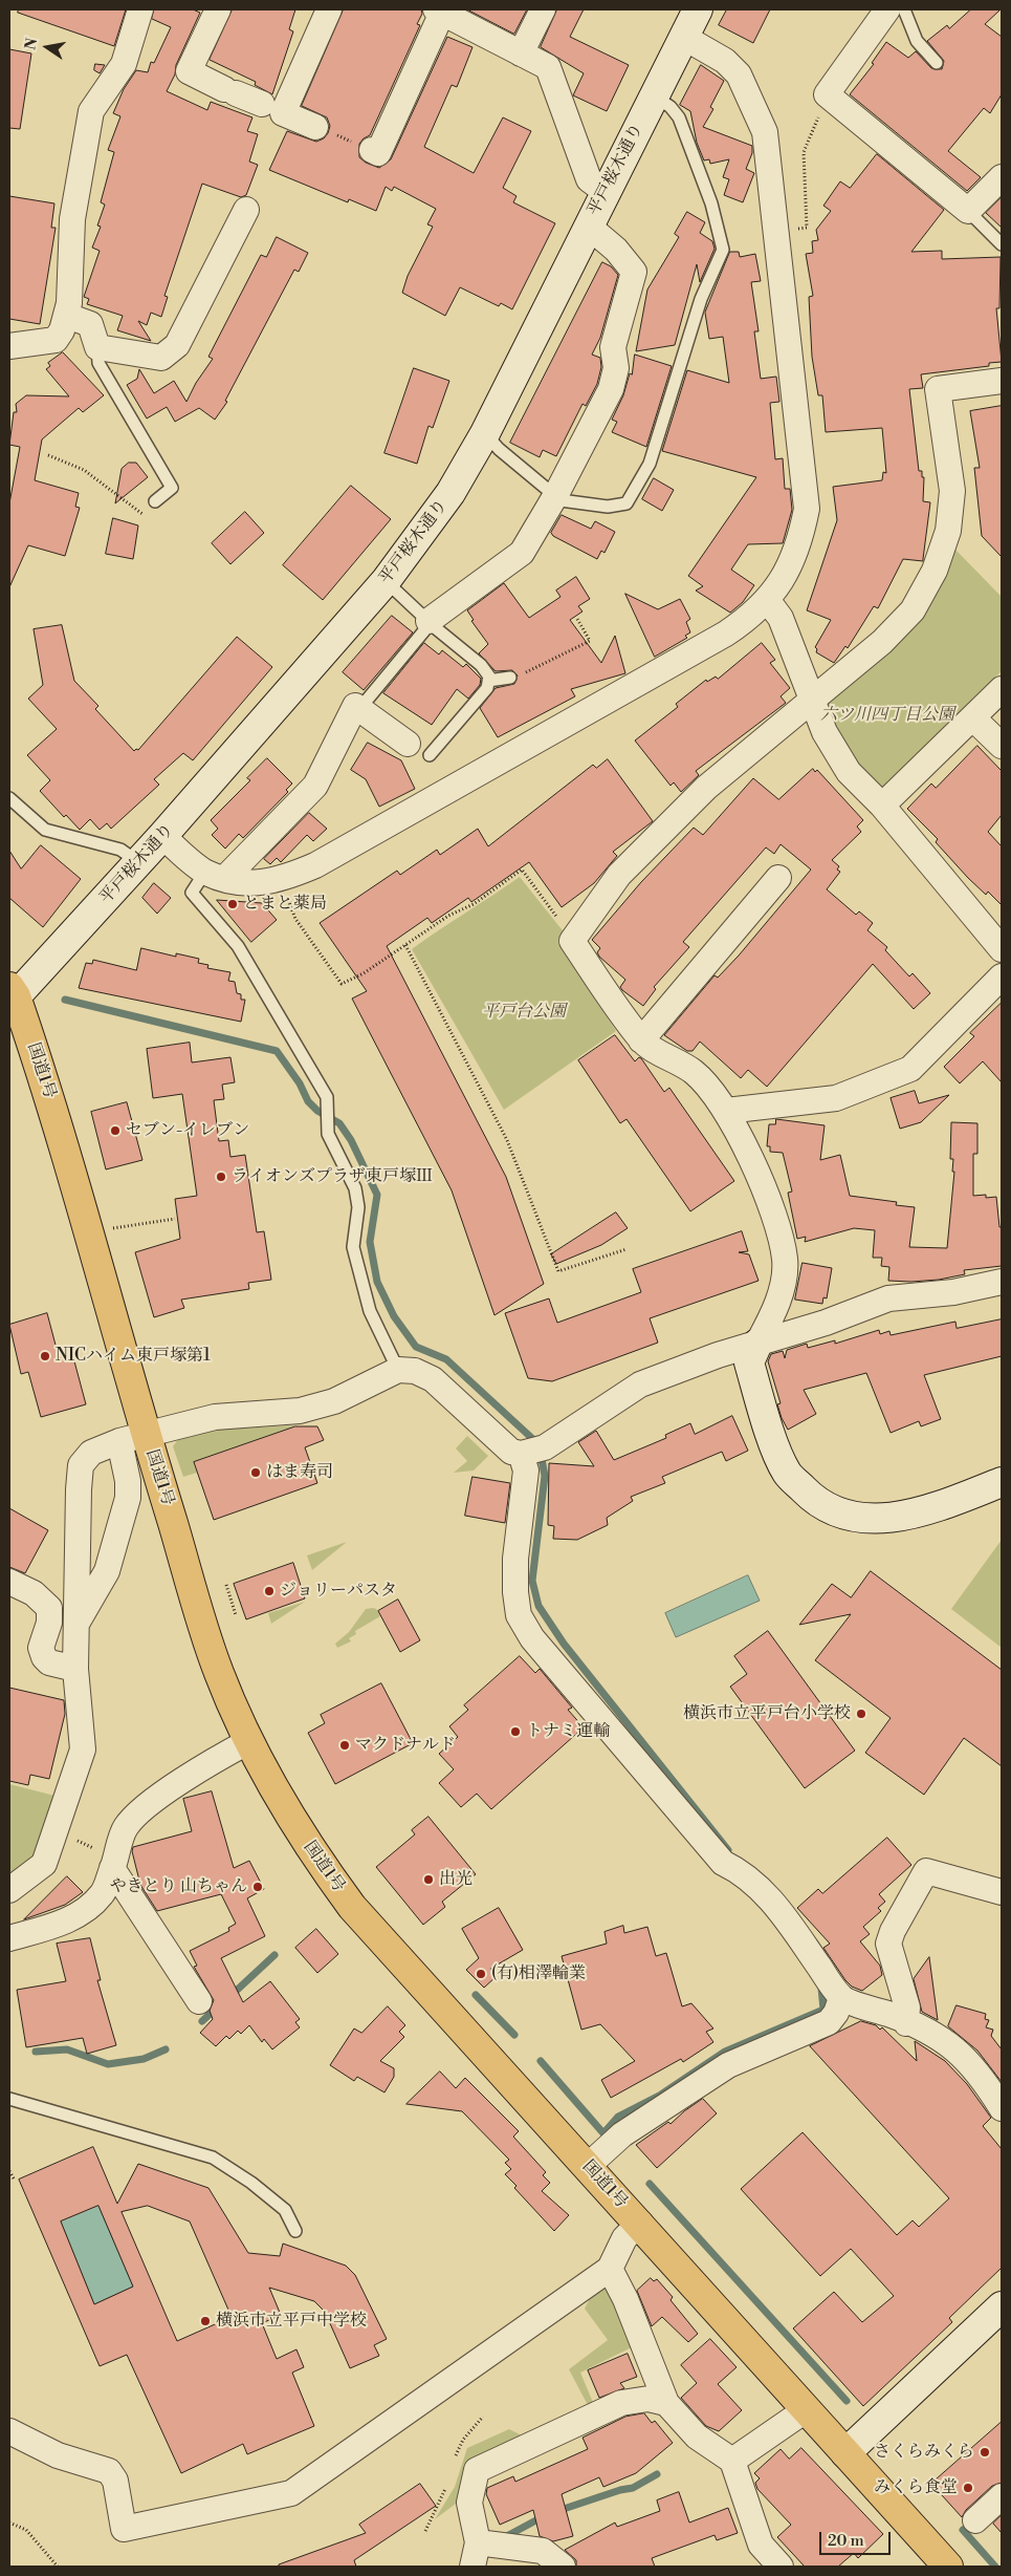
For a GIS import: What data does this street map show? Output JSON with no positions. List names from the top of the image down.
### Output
{
  "streets": {
    "highway": ["国道1号"],
    "main road": ["平戸桜木通り"]
  },
  "crossings": [
    ["平戸桜木通り", "国道1号"]
  ],
  "parks": ["六ツ川四丁目公園", "平戸台公園"],
  "places": [
    "とまと薬局",
    "セブン-イレブン",
    "ライオンズプラザ東戸塚Ⅲ",
    "NICハイム東戸塚第1",
    "はま寿司",
    "ジョリーパスタ",
    "横浜市立平戸台小学校",
    "トナミ運輸",
    "マクドナルド",
    "出光",
    "やきとり 山ちゃん",
    "(有)相澤輪業",
    "横浜市立平戸中学校",
    "さくらみくら",
    "みくら食堂"
  ],
  "scale_bar": "20 m",
  "north": "left"
}
